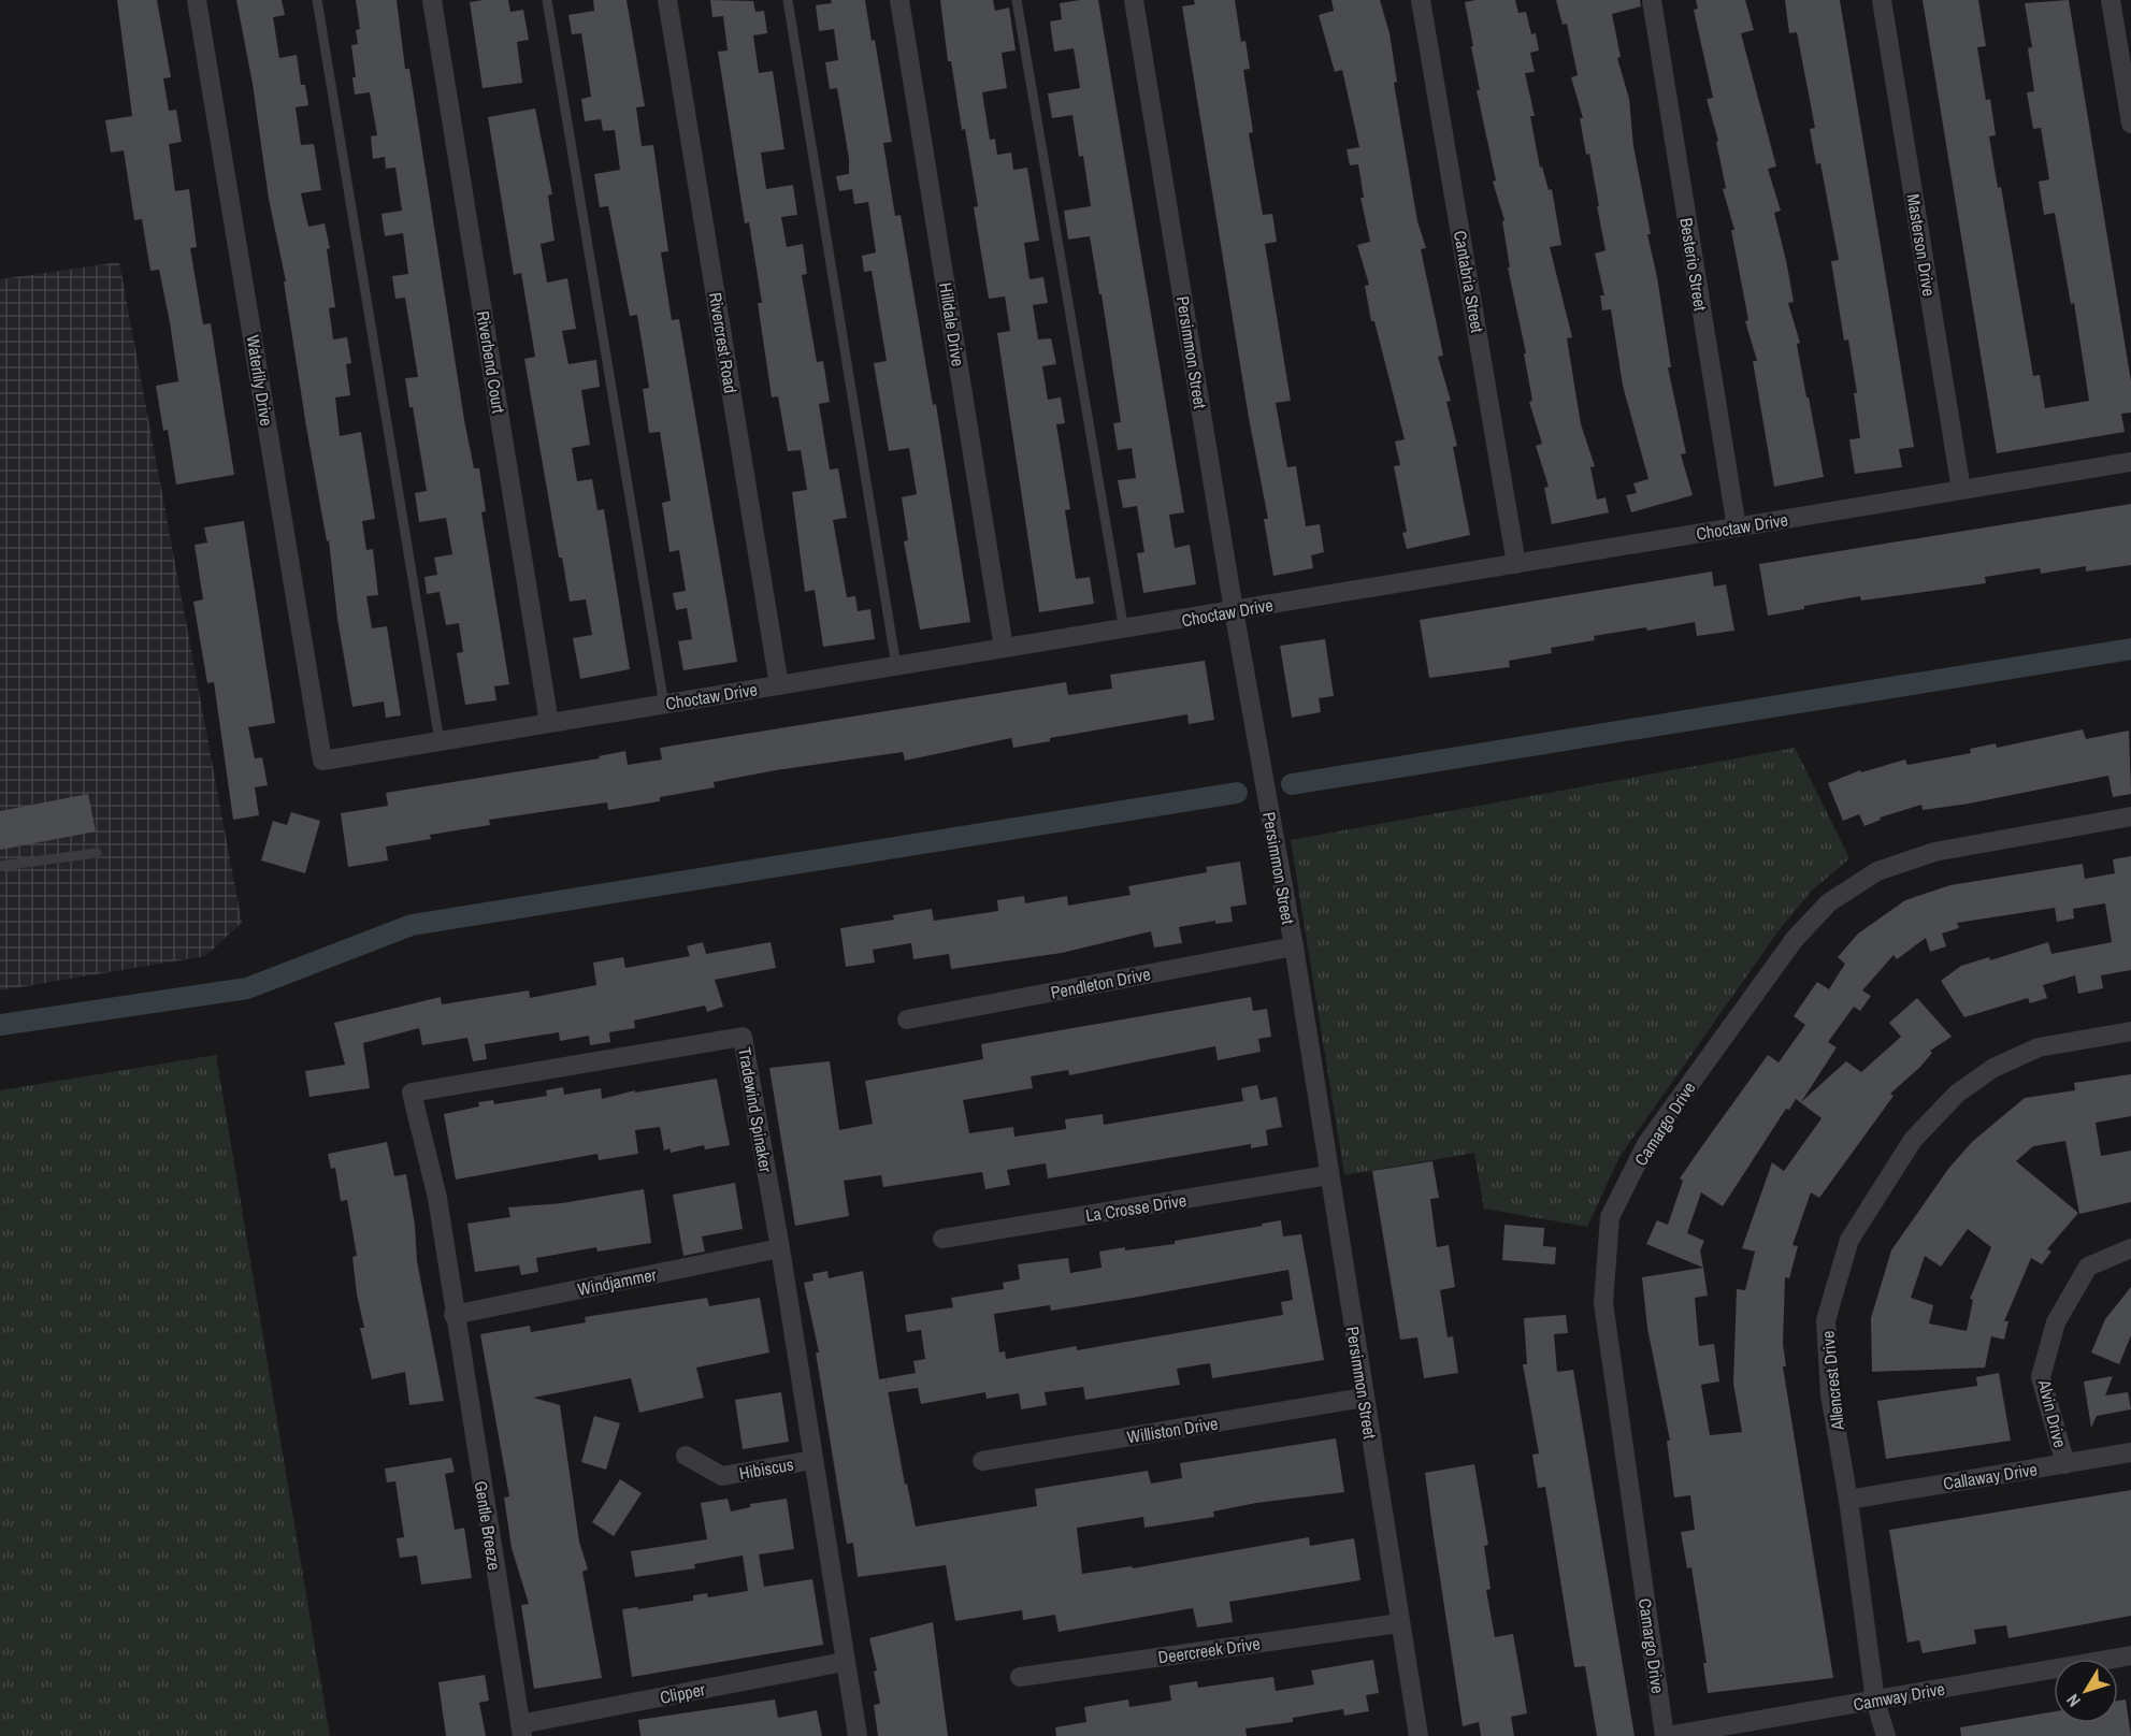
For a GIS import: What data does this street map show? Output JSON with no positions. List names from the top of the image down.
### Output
{
  "streets": {
    "street": [
      "Masterson Drive",
      "Besterio Street",
      "Cantabria Street",
      "Hilldale Drive",
      "Rivercrest Road",
      "Persimmon Street",
      "Riverbend Court",
      "Waterlily Drive",
      "Choctaw Drive",
      "Pendleton Drive",
      "Tradewind Spinaker",
      "Camargo Drive",
      "La Crosse Drive",
      "Windjammer",
      "Allencrest Drive",
      "Alvin Drive",
      "Williston Drive",
      "Hibiscus",
      "Callaway Drive",
      "Gentle Breeze",
      "Deercreek Drive",
      "Clipper",
      "Camway Drive"
    ]
  },
  "crossings": [
    ["Masterson Drive", "Choctaw Drive"],
    ["Besterio Street", "Choctaw Drive"],
    ["Cantabria Street", "Choctaw Drive"],
    ["Hilldale Drive", "Choctaw Drive"],
    ["Rivercrest Road", "Choctaw Drive"],
    ["Persimmon Street", "Choctaw Drive"],
    ["Persimmon Street", "Pendleton Drive"],
    ["Persimmon Street", "La Crosse Drive"],
    ["Persimmon Street", "Williston Drive"],
    ["Persimmon Street", "Deercreek Drive"],
    ["Riverbend Court", "Choctaw Drive"],
    ["Waterlily Drive", "Choctaw Drive"],
    ["Tradewind Spinaker", "Windjammer"],
    ["Tradewind Spinaker", "Hibiscus"],
    ["Tradewind Spinaker", "Gentle Breeze"],
    ["Tradewind Spinaker", "Clipper"],
    ["Camargo Drive", "Camway Drive"],
    ["Windjammer", "Gentle Breeze"],
    ["Allencrest Drive", "Callaway Drive"],
    ["Allencrest Drive", "Camway Drive"],
    ["Alvin Drive", "Callaway Drive"],
    ["Gentle Breeze", "Clipper"]
  ],
  "north": "bottom left"
}
